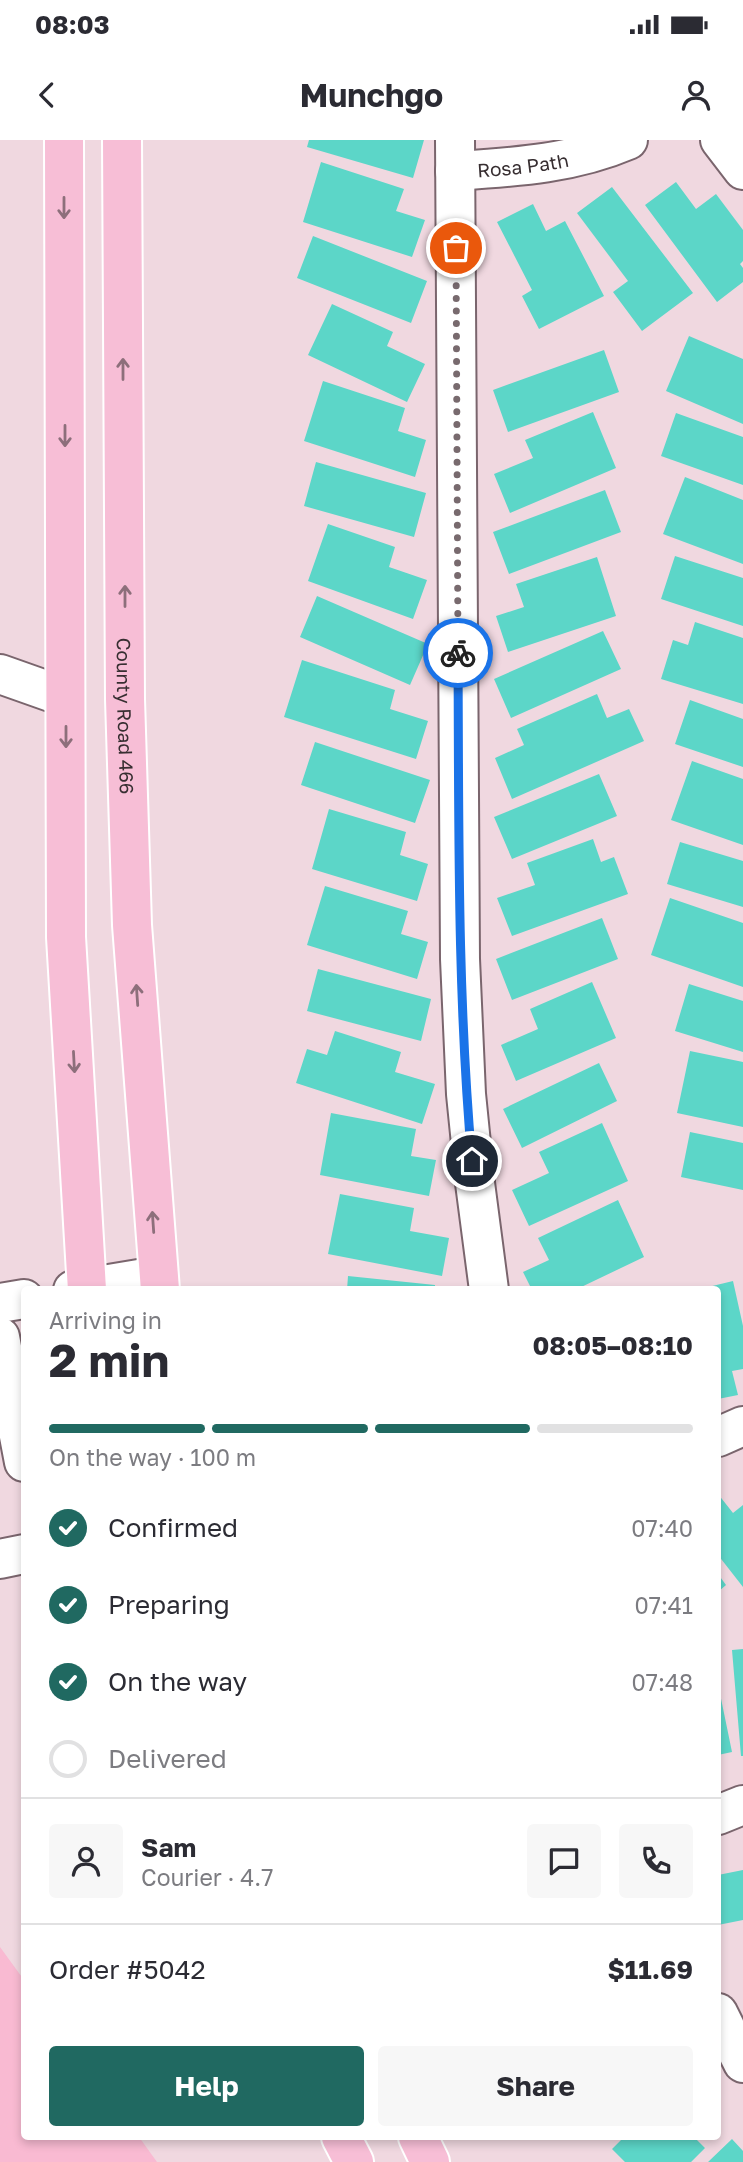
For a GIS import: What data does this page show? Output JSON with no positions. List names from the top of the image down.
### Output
{
  "streets": {
    "main road": ["County Road 466"],
    "street": ["Rosa Path"]
  },
  "page": {
    "status": "08:03",
    "header": "Munchgo",
    "heading": ["2 min", "Arriving in", "08:05–08:10"],
    "panel": [
      "Sam",
      "Courier · 4.7",
      "Order #5042",
      "$11.69"
    ],
    "bar": "On the way · 100 m",
    "list": [
      ["Confirmed", "07:40"],
      ["Preparing", "07:41"],
      ["On the way", "07:48"],
      "Delivered"
    ],
    "buttons": ["Help", "Share"]
  }
}
